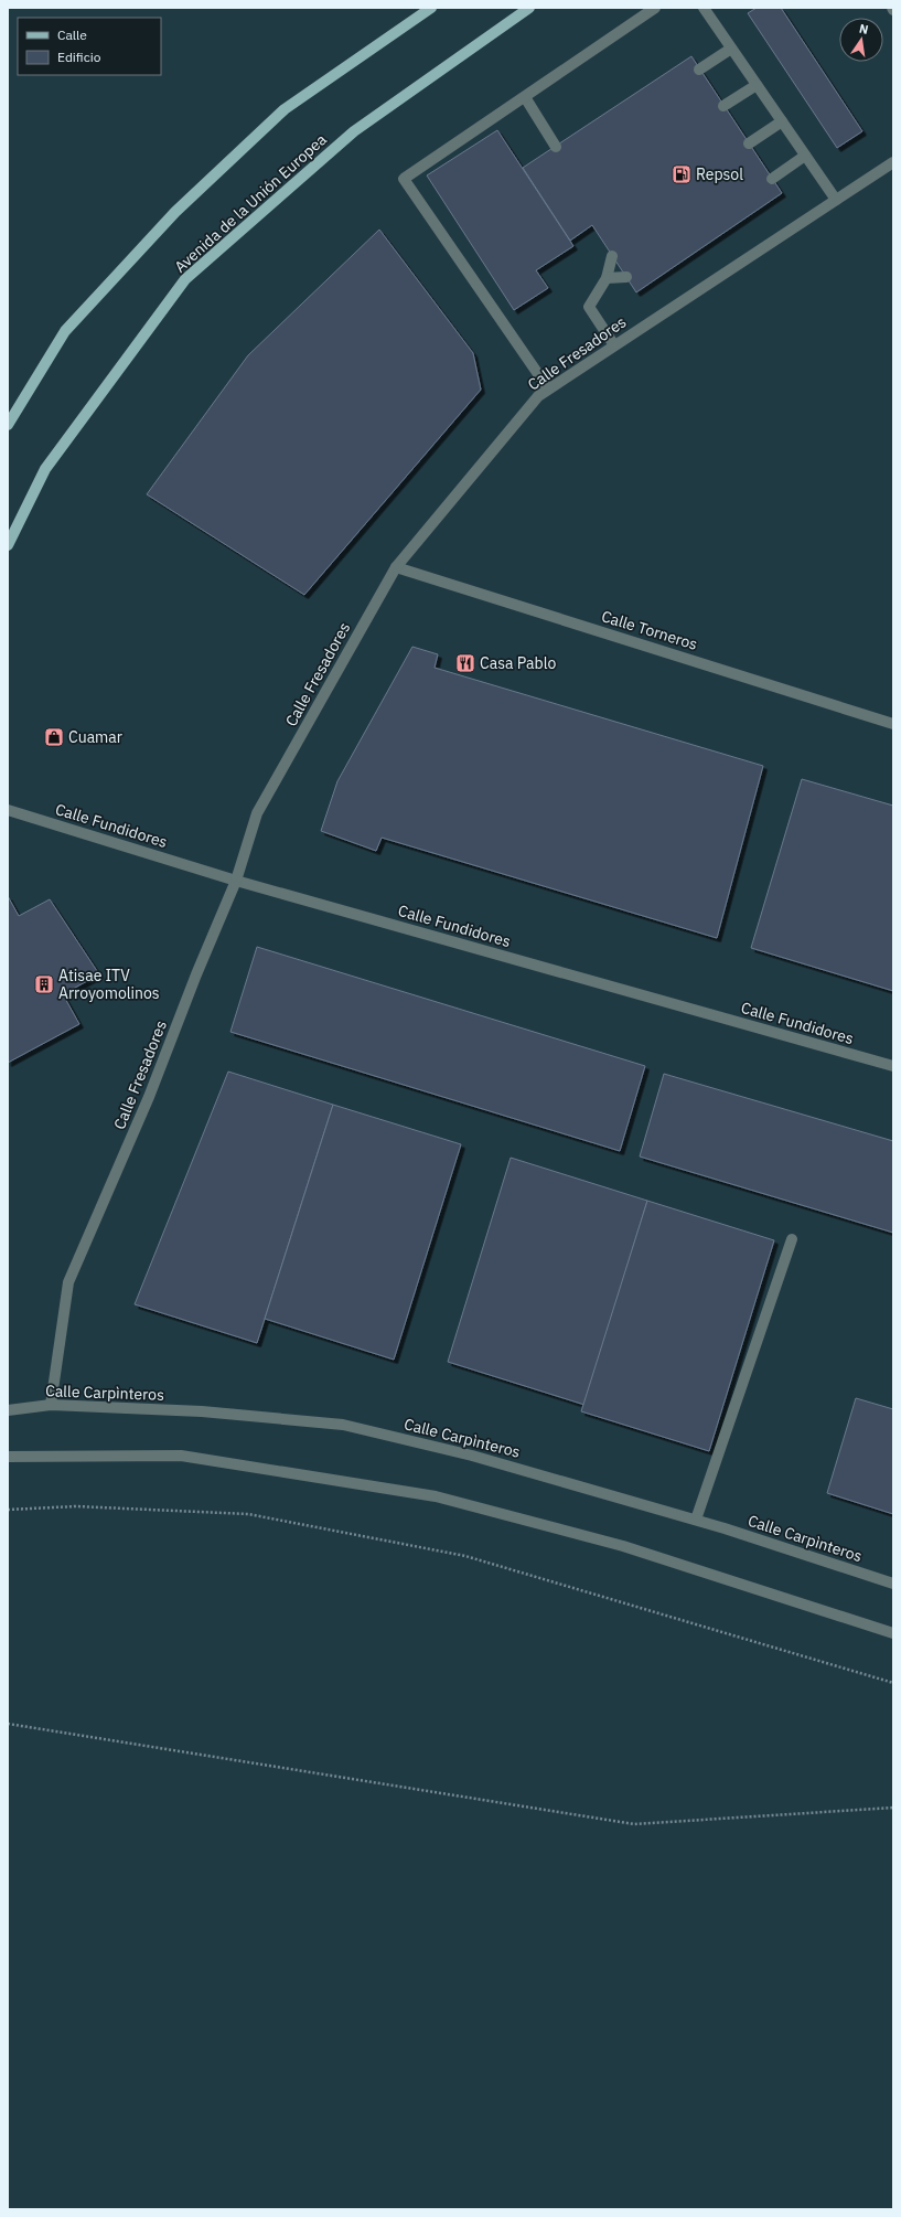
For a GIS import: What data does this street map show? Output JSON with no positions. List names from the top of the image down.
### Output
{
  "streets": {
    "main road": ["Avenida de la Unión Europea"],
    "street": [
      "Calle Fresadores",
      "Calle Torneros",
      "Calle Fundidores",
      "Calle Carpìnteros"
    ]
  },
  "crossings": [
    ["Calle Fresadores", "Calle Torneros"],
    ["Calle Fresadores", "Calle Fundidores"],
    ["Calle Fresadores", "Calle Carpìnteros"]
  ],
  "places": {
    "fuel station": ["Repsol"],
    "restaurant": ["Casa Pablo"],
    "shop": ["Cuamar"],
    "building": ["Atisae ITV Arroyomolinos"]
  },
  "legend": ["Calle", "Edificio"],
  "north": "top"
}
